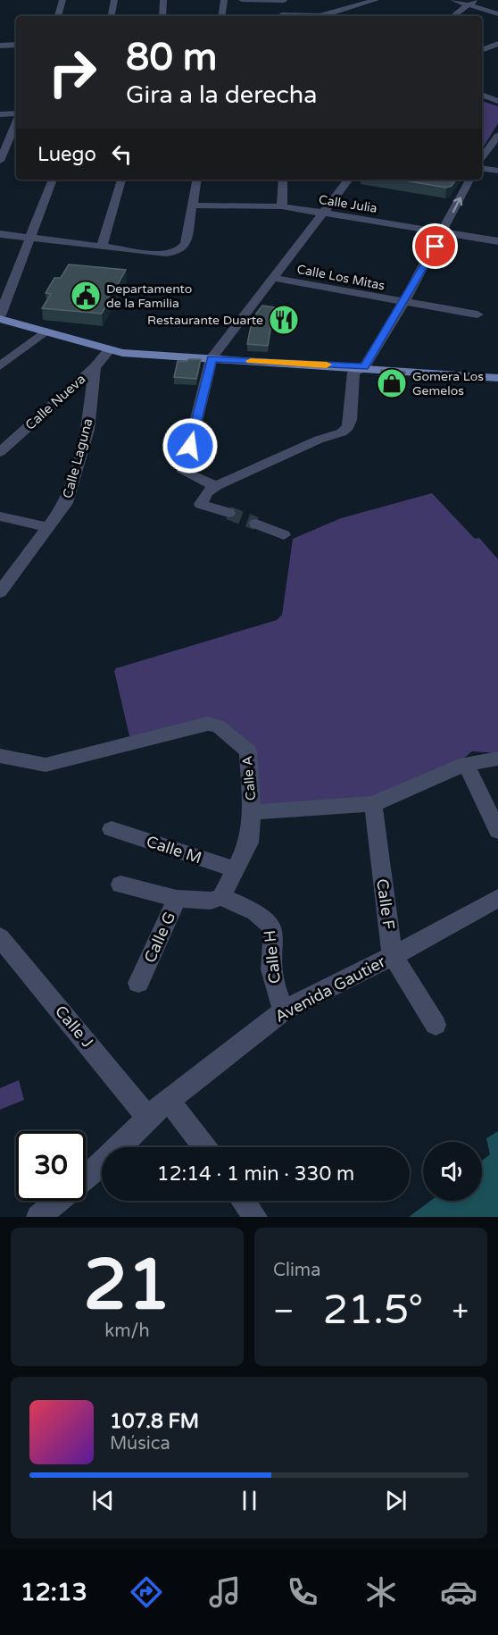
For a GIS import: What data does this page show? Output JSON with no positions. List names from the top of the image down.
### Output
{
  "streets": {
    "street": [
      "Calle Julia",
      "Calle Los Mitas",
      "Calle Nueva",
      "Calle Laguna",
      "Calle A",
      "Calle M",
      "Calle F",
      "Calle G",
      "Calle H",
      "Avenida Gautier",
      "Calle J"
    ]
  },
  "crossings": [
    ["Calle Nueva", "Calle Laguna"],
    ["Calle A", "Calle F"],
    ["Calle F", "Avenida Gautier"],
    ["Calle G", "Calle H"],
    ["Calle H", "Avenida Gautier"],
    ["Avenida Gautier", "Calle J"]
  ],
  "places": {
    "public building": ["Departamento de la Familia"],
    "restaurant": ["Restaurante Duarte"],
    "shop": ["Gomera Los Gemelos"]
  },
  "page": {
    "turn": ["80 m", "Gira a la derecha"],
    "then": "Luego",
    "limit": "30",
    "trip": "12:14 · 1 min · 330 m",
    "tile": [
      ["21", "km/h"],
      "Clima"
    ],
    "heat": ["−", "21.5°", "+"],
    "song": ["107.8 FM", "Música"],
    "tabs": "12:13"
  }
}
